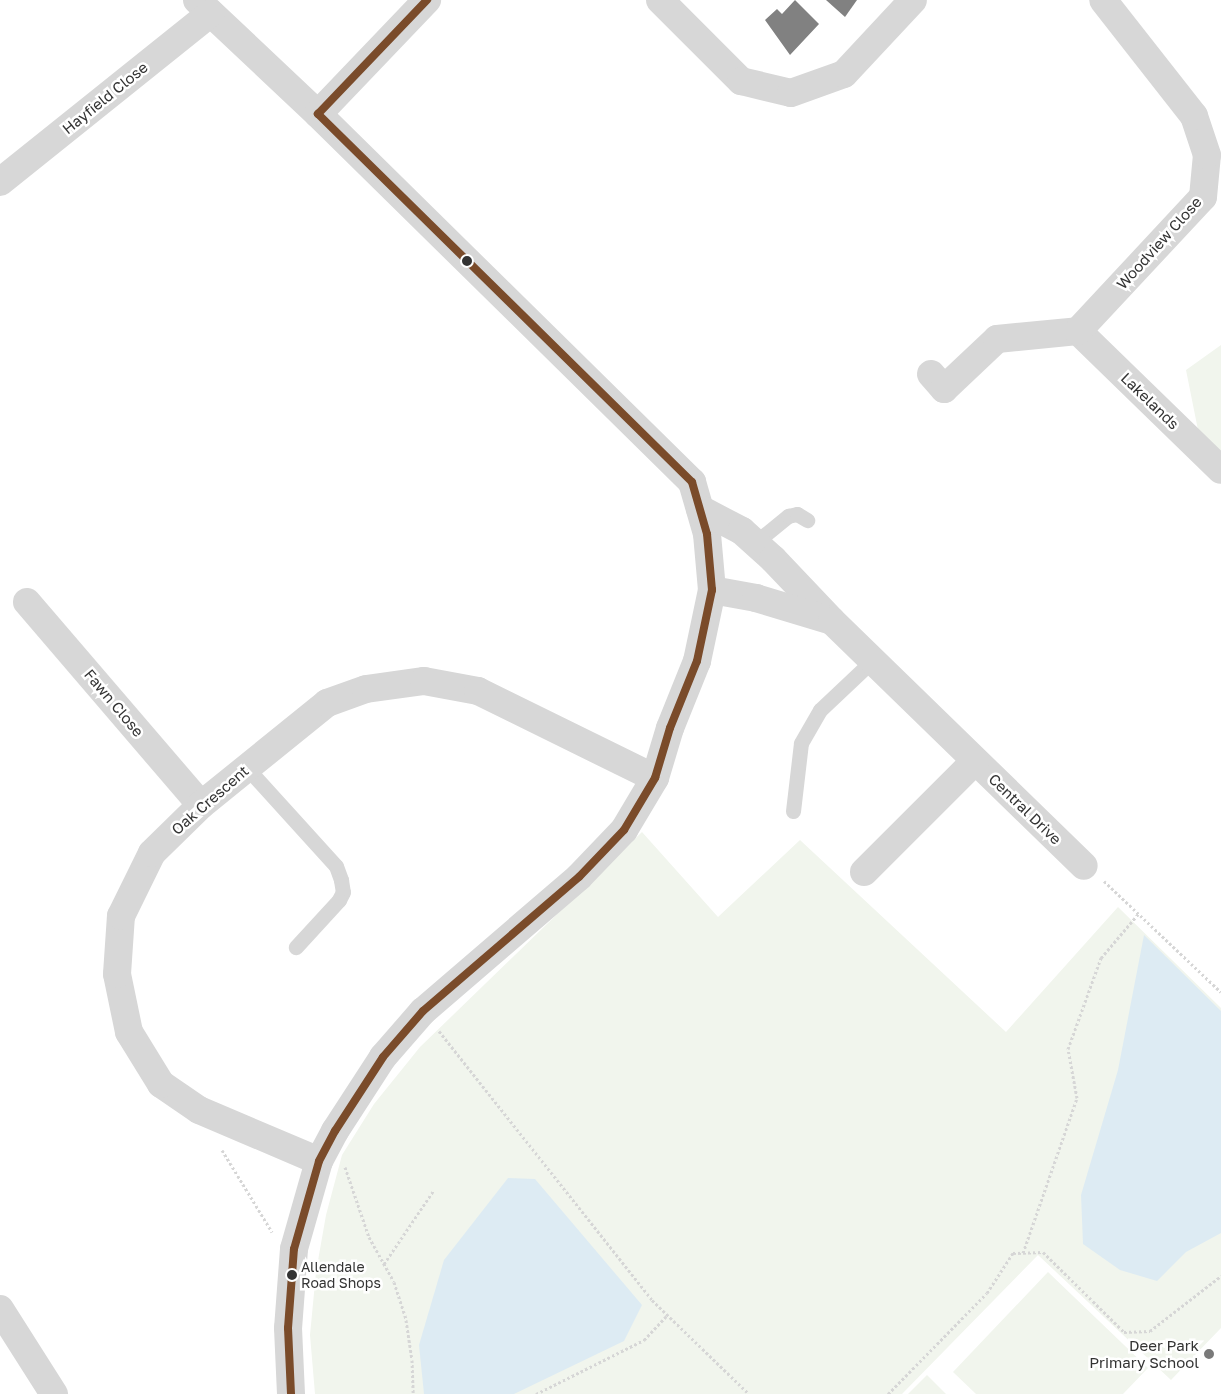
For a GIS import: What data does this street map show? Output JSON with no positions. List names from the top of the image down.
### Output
{
  "streets": {
    "street": [
      "Hayfield Close",
      "Woodview Close",
      "Lakelands",
      "Fawn Close",
      "Oak Crescent",
      "Central Drive"
    ]
  },
  "crossings": [
    ["Woodview Close", "Lakelands"],
    ["Fawn Close", "Oak Crescent"]
  ],
  "places": ["Allendale Road Shops", "Deer Park Primary School"]
}
